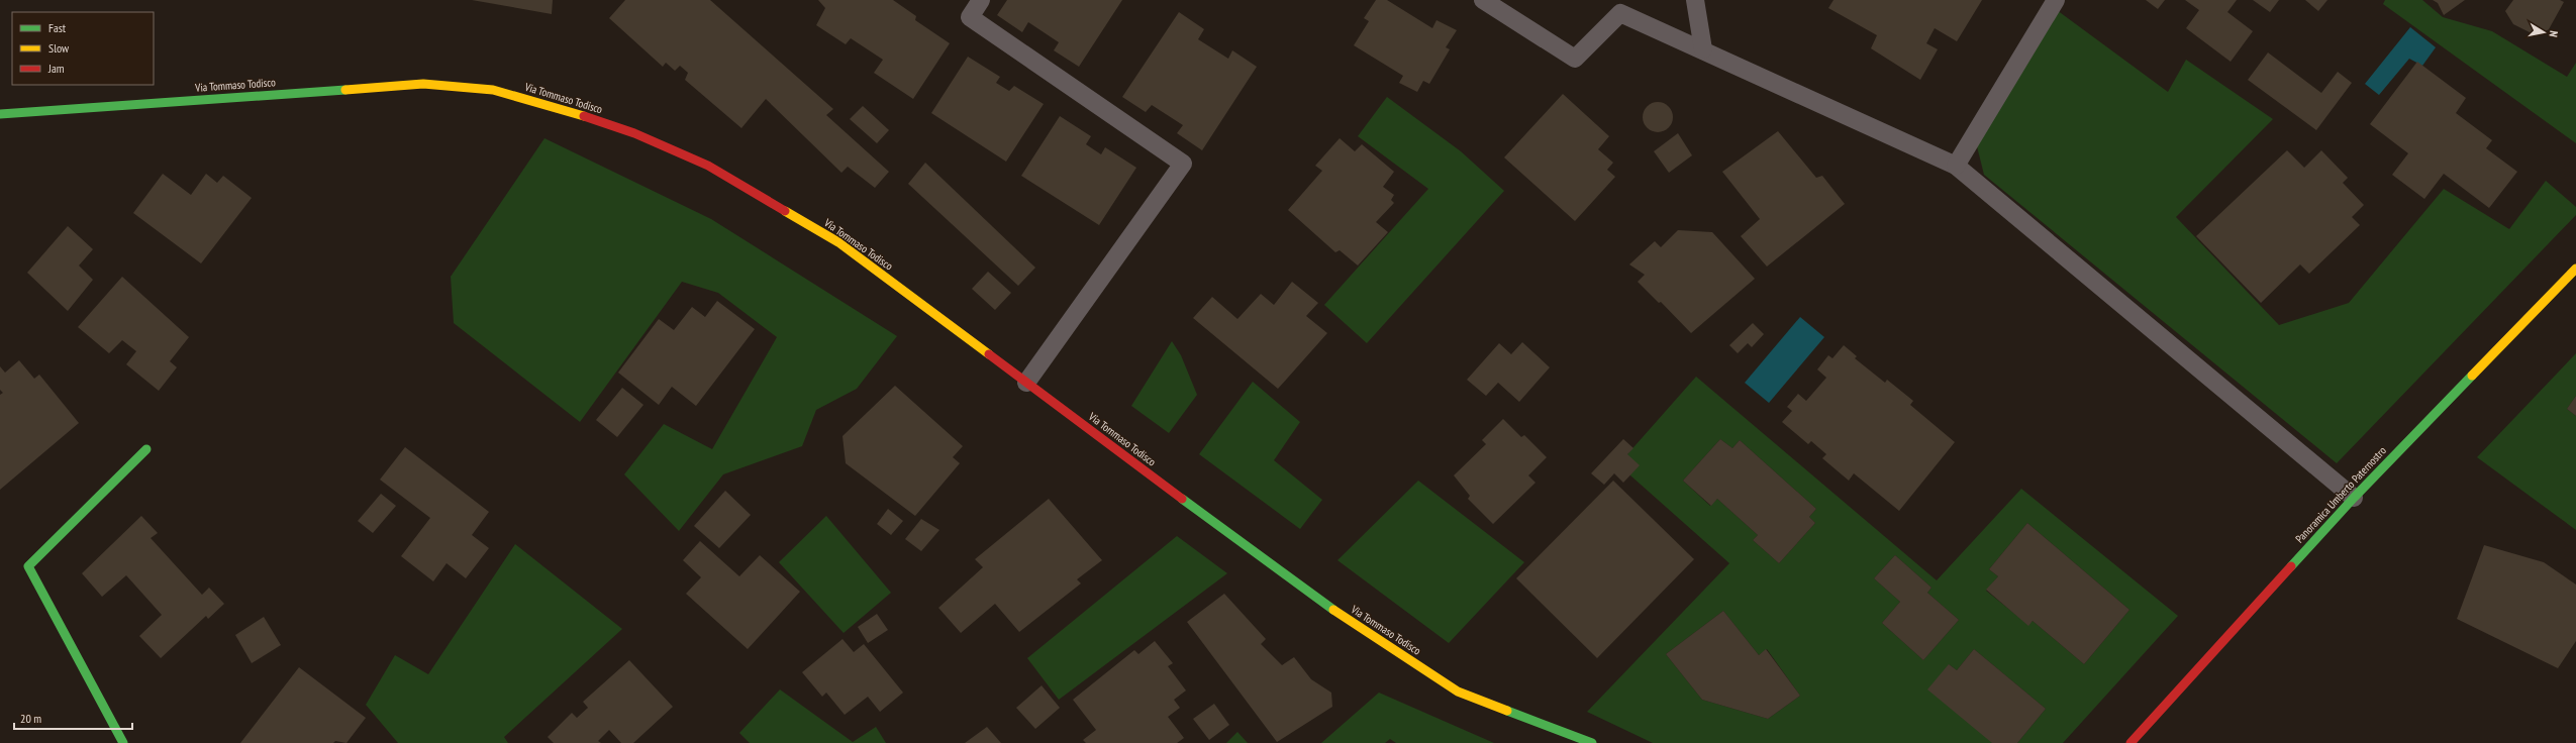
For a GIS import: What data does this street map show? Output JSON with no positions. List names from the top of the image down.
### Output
{
  "streets": {
    "street": ["Via Tommaso Todisco", "Panoramica Umberto Paternostro"]
  },
  "legend": ["Fast", "Slow", "Jam"],
  "scale_bar": "20 m",
  "north": "right"
}
